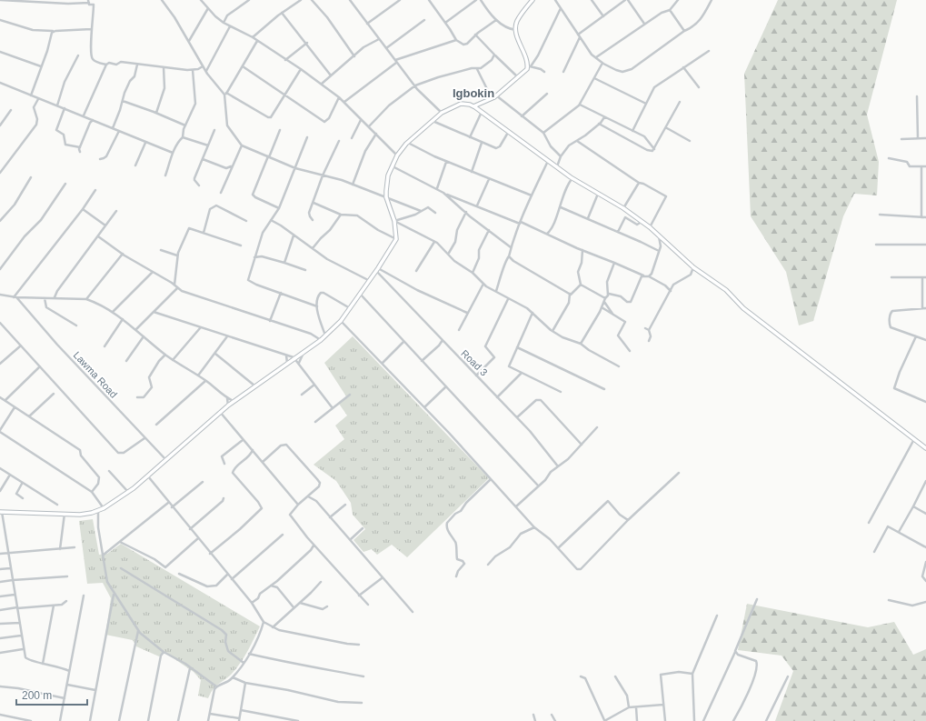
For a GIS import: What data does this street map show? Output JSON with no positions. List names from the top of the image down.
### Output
{
  "streets": {
    "street": ["Road 3", "Lawma Road"]
  },
  "districts": ["Igbokin"],
  "scale_bar": "200 m"
}
